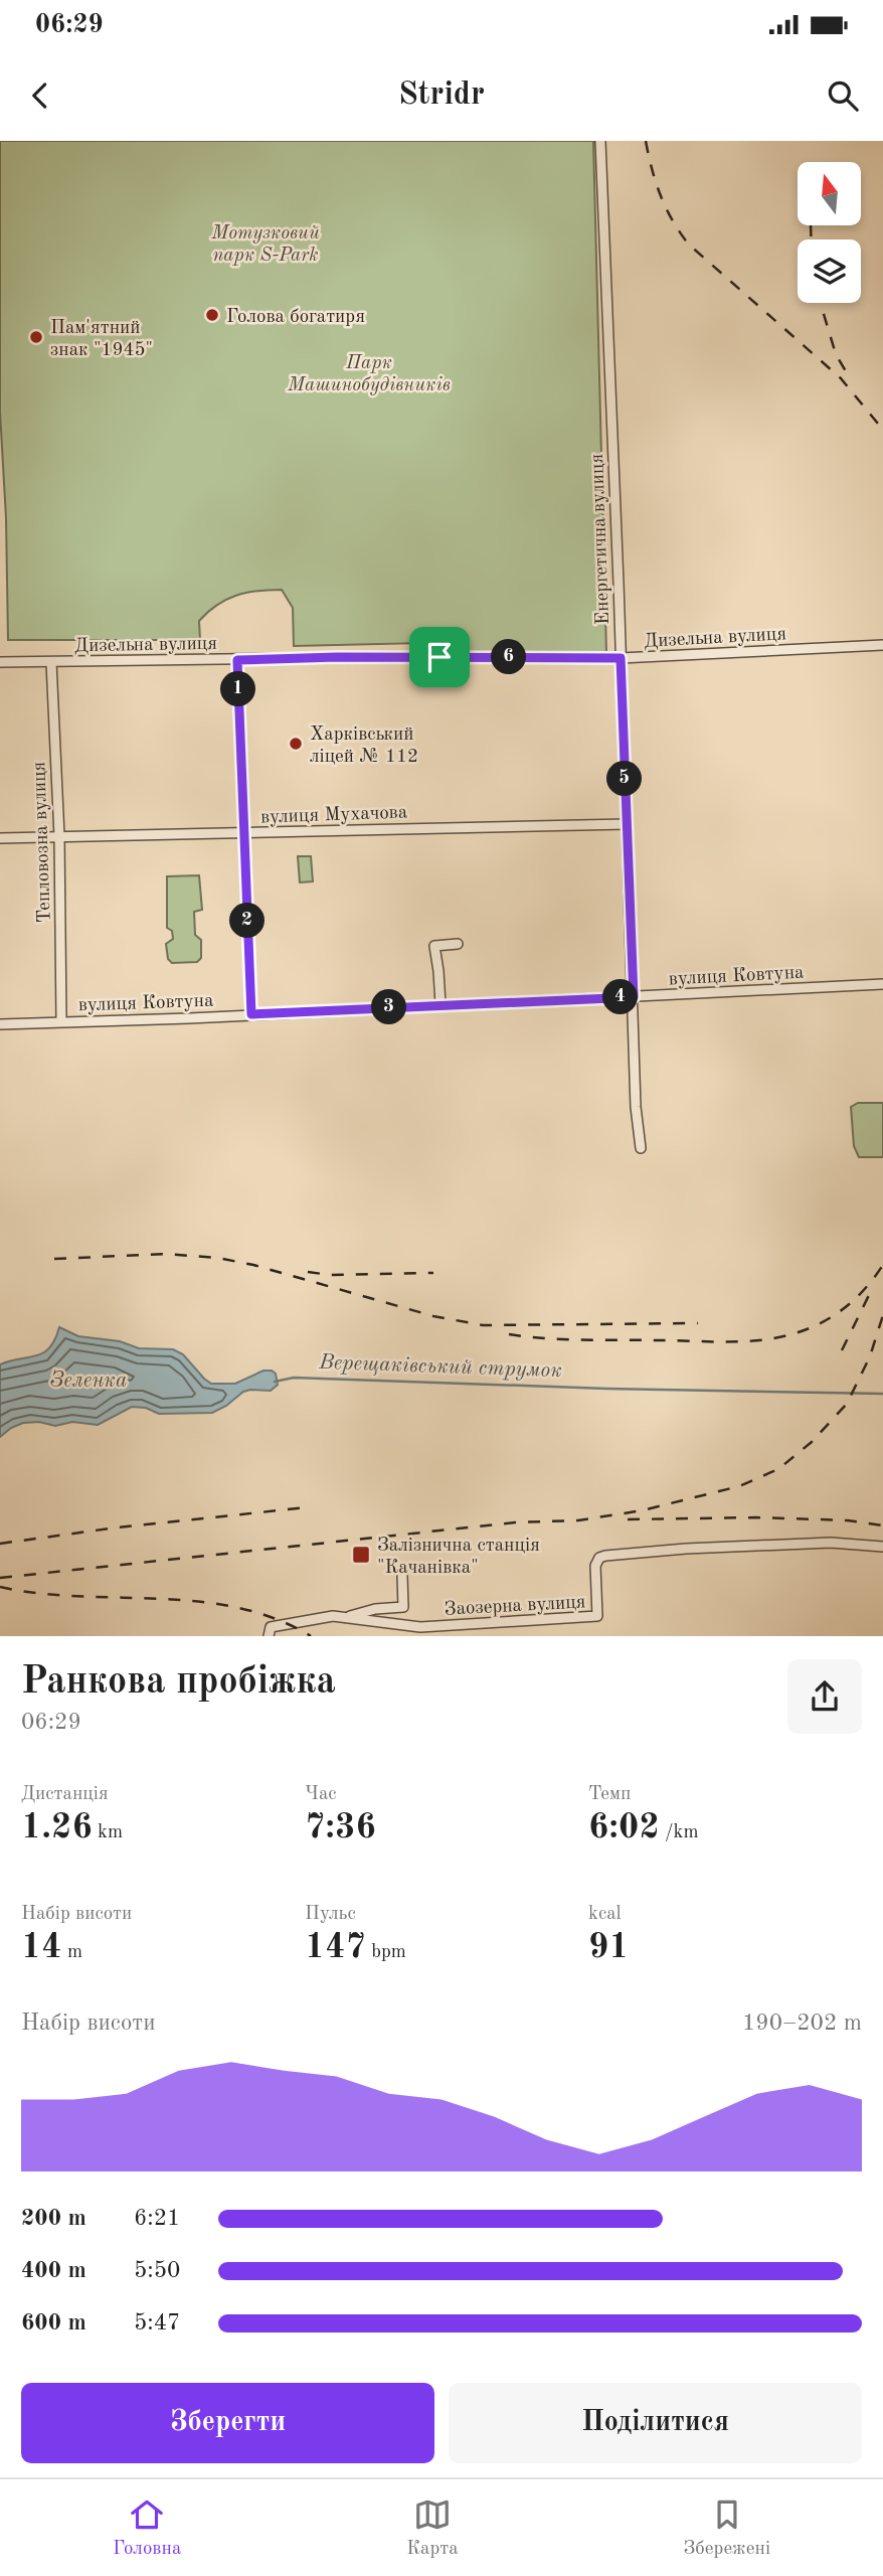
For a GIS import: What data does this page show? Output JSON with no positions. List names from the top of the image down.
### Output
{
  "streets": {
    "street": [
      "Енергетична вулиця",
      "Дизельна вулиця",
      "вулиця Мухачова",
      "Тепловозна вулиця",
      "вулиця Ковтуна",
      "Заозерна вулиця"
    ]
  },
  "crossings": [
    ["Енергетична вулиця", "Дизельна вулиця"],
    ["Енергетична вулиця", "вулиця Мухачова"],
    ["Енергетична вулиця", "вулиця Ковтуна"],
    ["Дизельна вулиця", "Тепловозна вулиця"],
    ["вулиця Мухачова", "Тепловозна вулиця"],
    ["Тепловозна вулиця", "вулиця Ковтуна"]
  ],
  "water": ["Верещаківський струмок", "Зеленка"],
  "parks": ["Мотузковий парк S-Park", "Парк Машинобудівників"],
  "places": {
    "other": ["Голова богатиря", "Пам'ятний знак \"1945\"", "Харківський ліцей № 112"],
    "transit": ["Залізнична станція \"Качанівка\""]
  },
  "north": "top",
  "page": {
    "status": "06:29",
    "header": "Stridr",
    "pins": [
      "6",
      "1",
      "5",
      "2",
      "4",
      "3"
    ],
    "heading": ["Ранкова пробіжка", "06:29"],
    "stats": [
      ["Дистанція", "1.26 km"],
      ["Час", "7:36"],
      ["Темп", "6:02 /km"],
      ["Набір висоти", "14 m"],
      ["Пульс", "147 bpm"],
      ["kcal", "91"]
    ],
    "chart": ["Набір висоти", "190–202 m"],
    "list": [
      {
        "name": "200 m",
        "note": "6:21"
      },
      {
        "name": "400 m",
        "note": "5:50"
      },
      {
        "name": "600 m",
        "note": "5:47"
      }
    ],
    "buttons": ["Зберегти", "Поділитися"],
    "tabs": ["Головна", "Карта", "Збережені"]
  }
}
